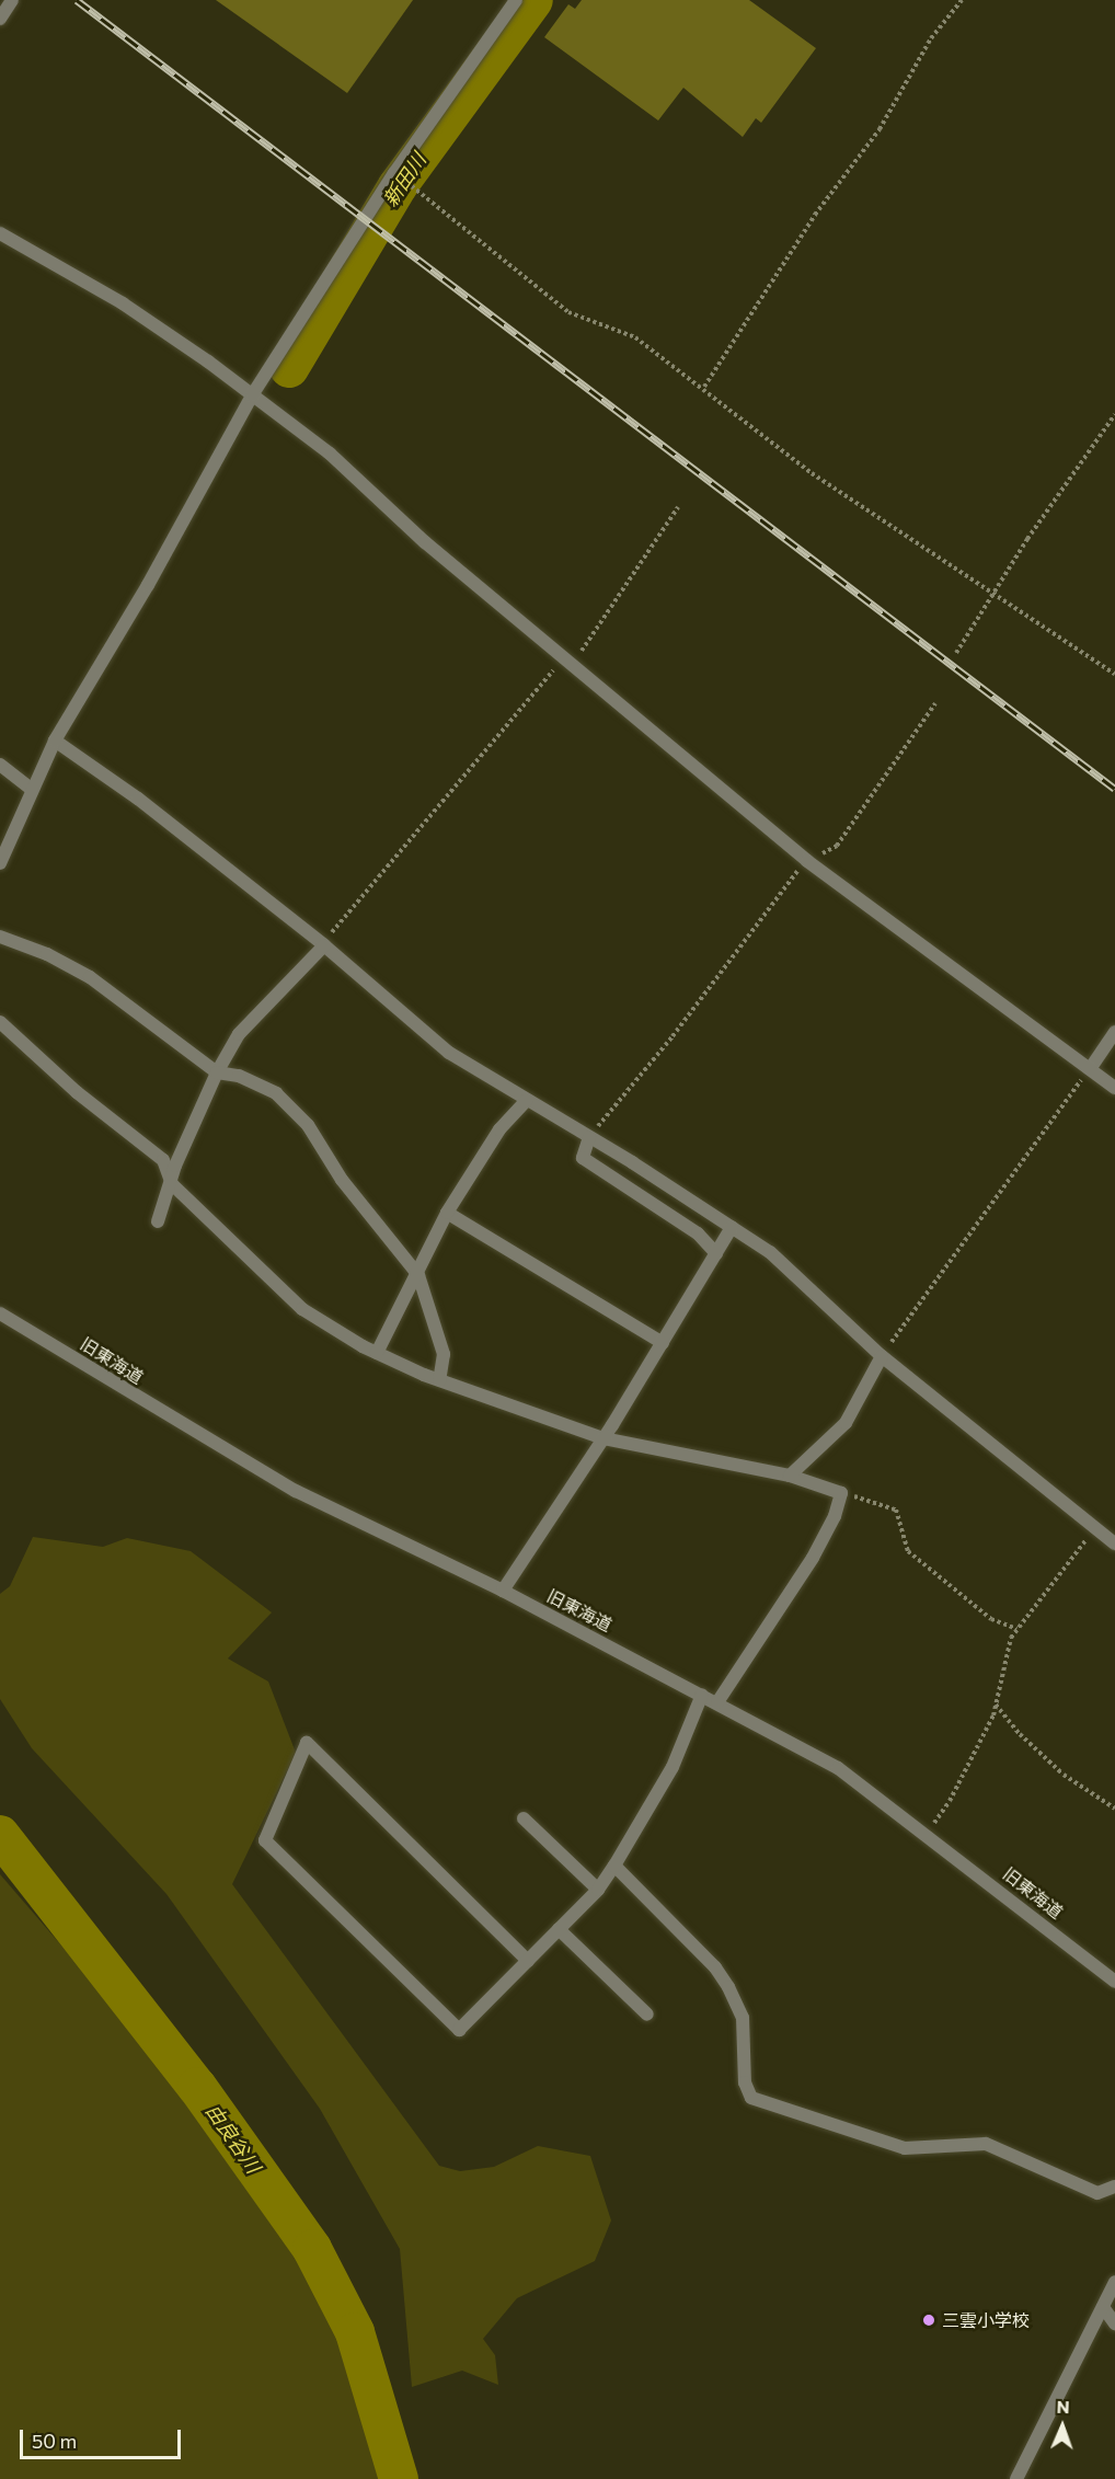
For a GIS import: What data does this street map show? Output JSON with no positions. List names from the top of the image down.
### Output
{
  "streets": {
    "street": ["旧東海道"]
  },
  "water": ["新田川", "由良谷川"],
  "places": ["三雲小学校"],
  "scale_bar": "50 m",
  "north": "top"
}
